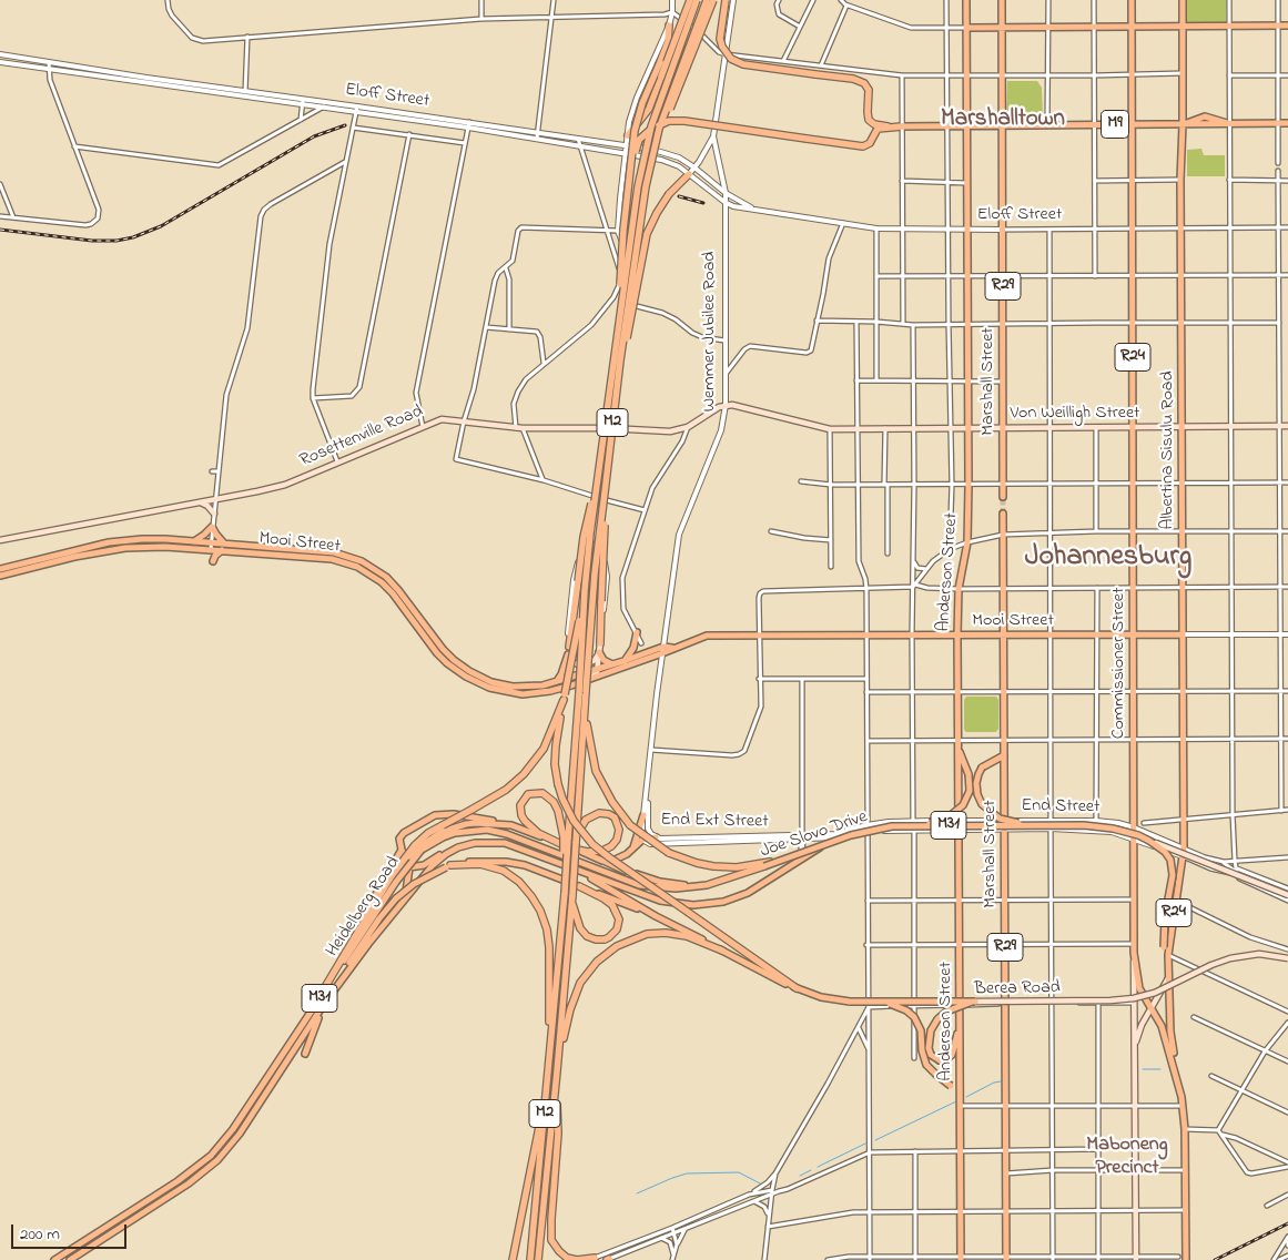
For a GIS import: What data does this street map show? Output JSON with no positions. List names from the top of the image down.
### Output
{
  "streets": {
    "highway": ["M2"],
    "main road": [
      "M9",
      "R29",
      "R24",
      "Marshall Street",
      "Von Weilligh Street",
      "Rosettenville Road",
      "Albertina Sisulu Road",
      "Mooi Street",
      "Anderson Street",
      "Commissioner Street",
      "M31",
      "Joe Slovo Drive",
      "Heidelberg Road"
    ],
    "street": [
      "Eloff Street",
      "Wemmer Jubilee Road",
      "End Street",
      "End Ext Street",
      "Berea Road"
    ]
  },
  "crossings": [
    ["Eloff Street", "Wemmer Jubilee Road"],
    ["Eloff Street", "Marshall Street"],
    ["Eloff Street", "Albertina Sisulu Road"],
    ["Eloff Street", "Anderson Street"],
    ["Eloff Street", "Commissioner Street"],
    ["M9", "Marshall Street"],
    ["M9", "Albertina Sisulu Road"],
    ["M9", "Anderson Street"],
    ["M9", "Commissioner Street"],
    ["R29", "Anderson Street"],
    ["Wemmer Jubilee Road", "Rosettenville Road"],
    ["Wemmer Jubilee Road", "Mooi Street"],
    ["R24", "Albertina Sisulu Road"],
    ["R24", "Commissioner Street"],
    ["Marshall Street", "Von Weilligh Street"],
    ["Marshall Street", "Mooi Street"],
    ["Marshall Street", "End Street"],
    ["Marshall Street", "Berea Road"],
    ["Von Weilligh Street", "Albertina Sisulu Road"],
    ["Von Weilligh Street", "Anderson Street"],
    ["Von Weilligh Street", "Commissioner Street"],
    ["Albertina Sisulu Road", "Mooi Street"],
    ["Albertina Sisulu Road", "End Street"],
    ["Mooi Street", "Anderson Street"],
    ["Mooi Street", "Commissioner Street"],
    ["Anderson Street", "End Street"],
    ["Anderson Street", "Berea Road"],
    ["Commissioner Street", "End Street"],
    ["Commissioner Street", "Joe Slovo Drive"],
    ["Commissioner Street", "Berea Road"],
    ["End Street", "End Ext Street"],
    ["End Street", "Joe Slovo Drive"],
    ["M31", "Heidelberg Road"],
    ["Joe Slovo Drive", "Heidelberg Road"]
  ],
  "districts": ["Marshalltown", "Johannesburg", "Maboneng Precinct"],
  "scale_bar": "200 m"
}
